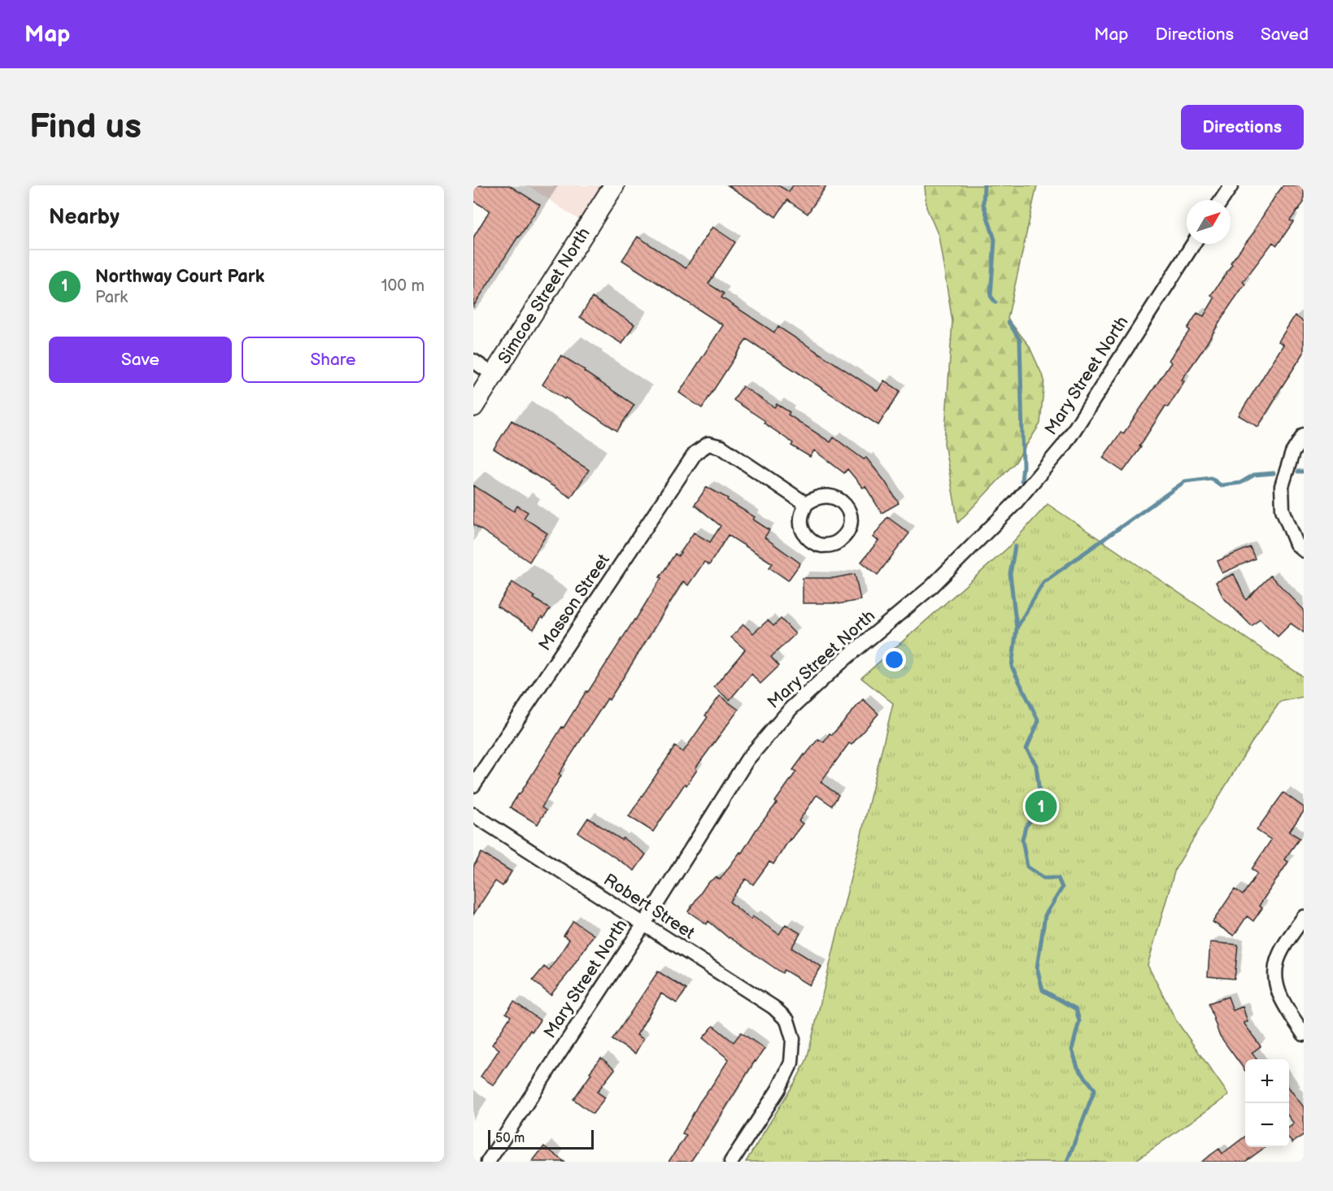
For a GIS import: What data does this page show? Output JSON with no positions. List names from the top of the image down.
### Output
{
  "streets": {
    "main road": ["Simcoe Street North"],
    "street": ["Mary Street North", "Masson Street", "Robert Street"]
  },
  "crossings": [
    ["Mary Street North", "Robert Street"]
  ],
  "scale_bar": "50 m",
  "north": "top right",
  "page": {
    "header": "Map",
    "nav": ["Map", "Directions", "Saved"],
    "buttons": [
      "Directions",
      ["Save", "Share"]
    ],
    "title": "Find us",
    "heading": "Nearby",
    "list": [
      {
        "mark": "1",
        "name": "Northway Court Park",
        "note": "Park",
        "value": "100 m"
      }
    ],
    "pins": "1",
    "map_buttons": ["+", "−"],
    "scale": "50 m"
  }
}
